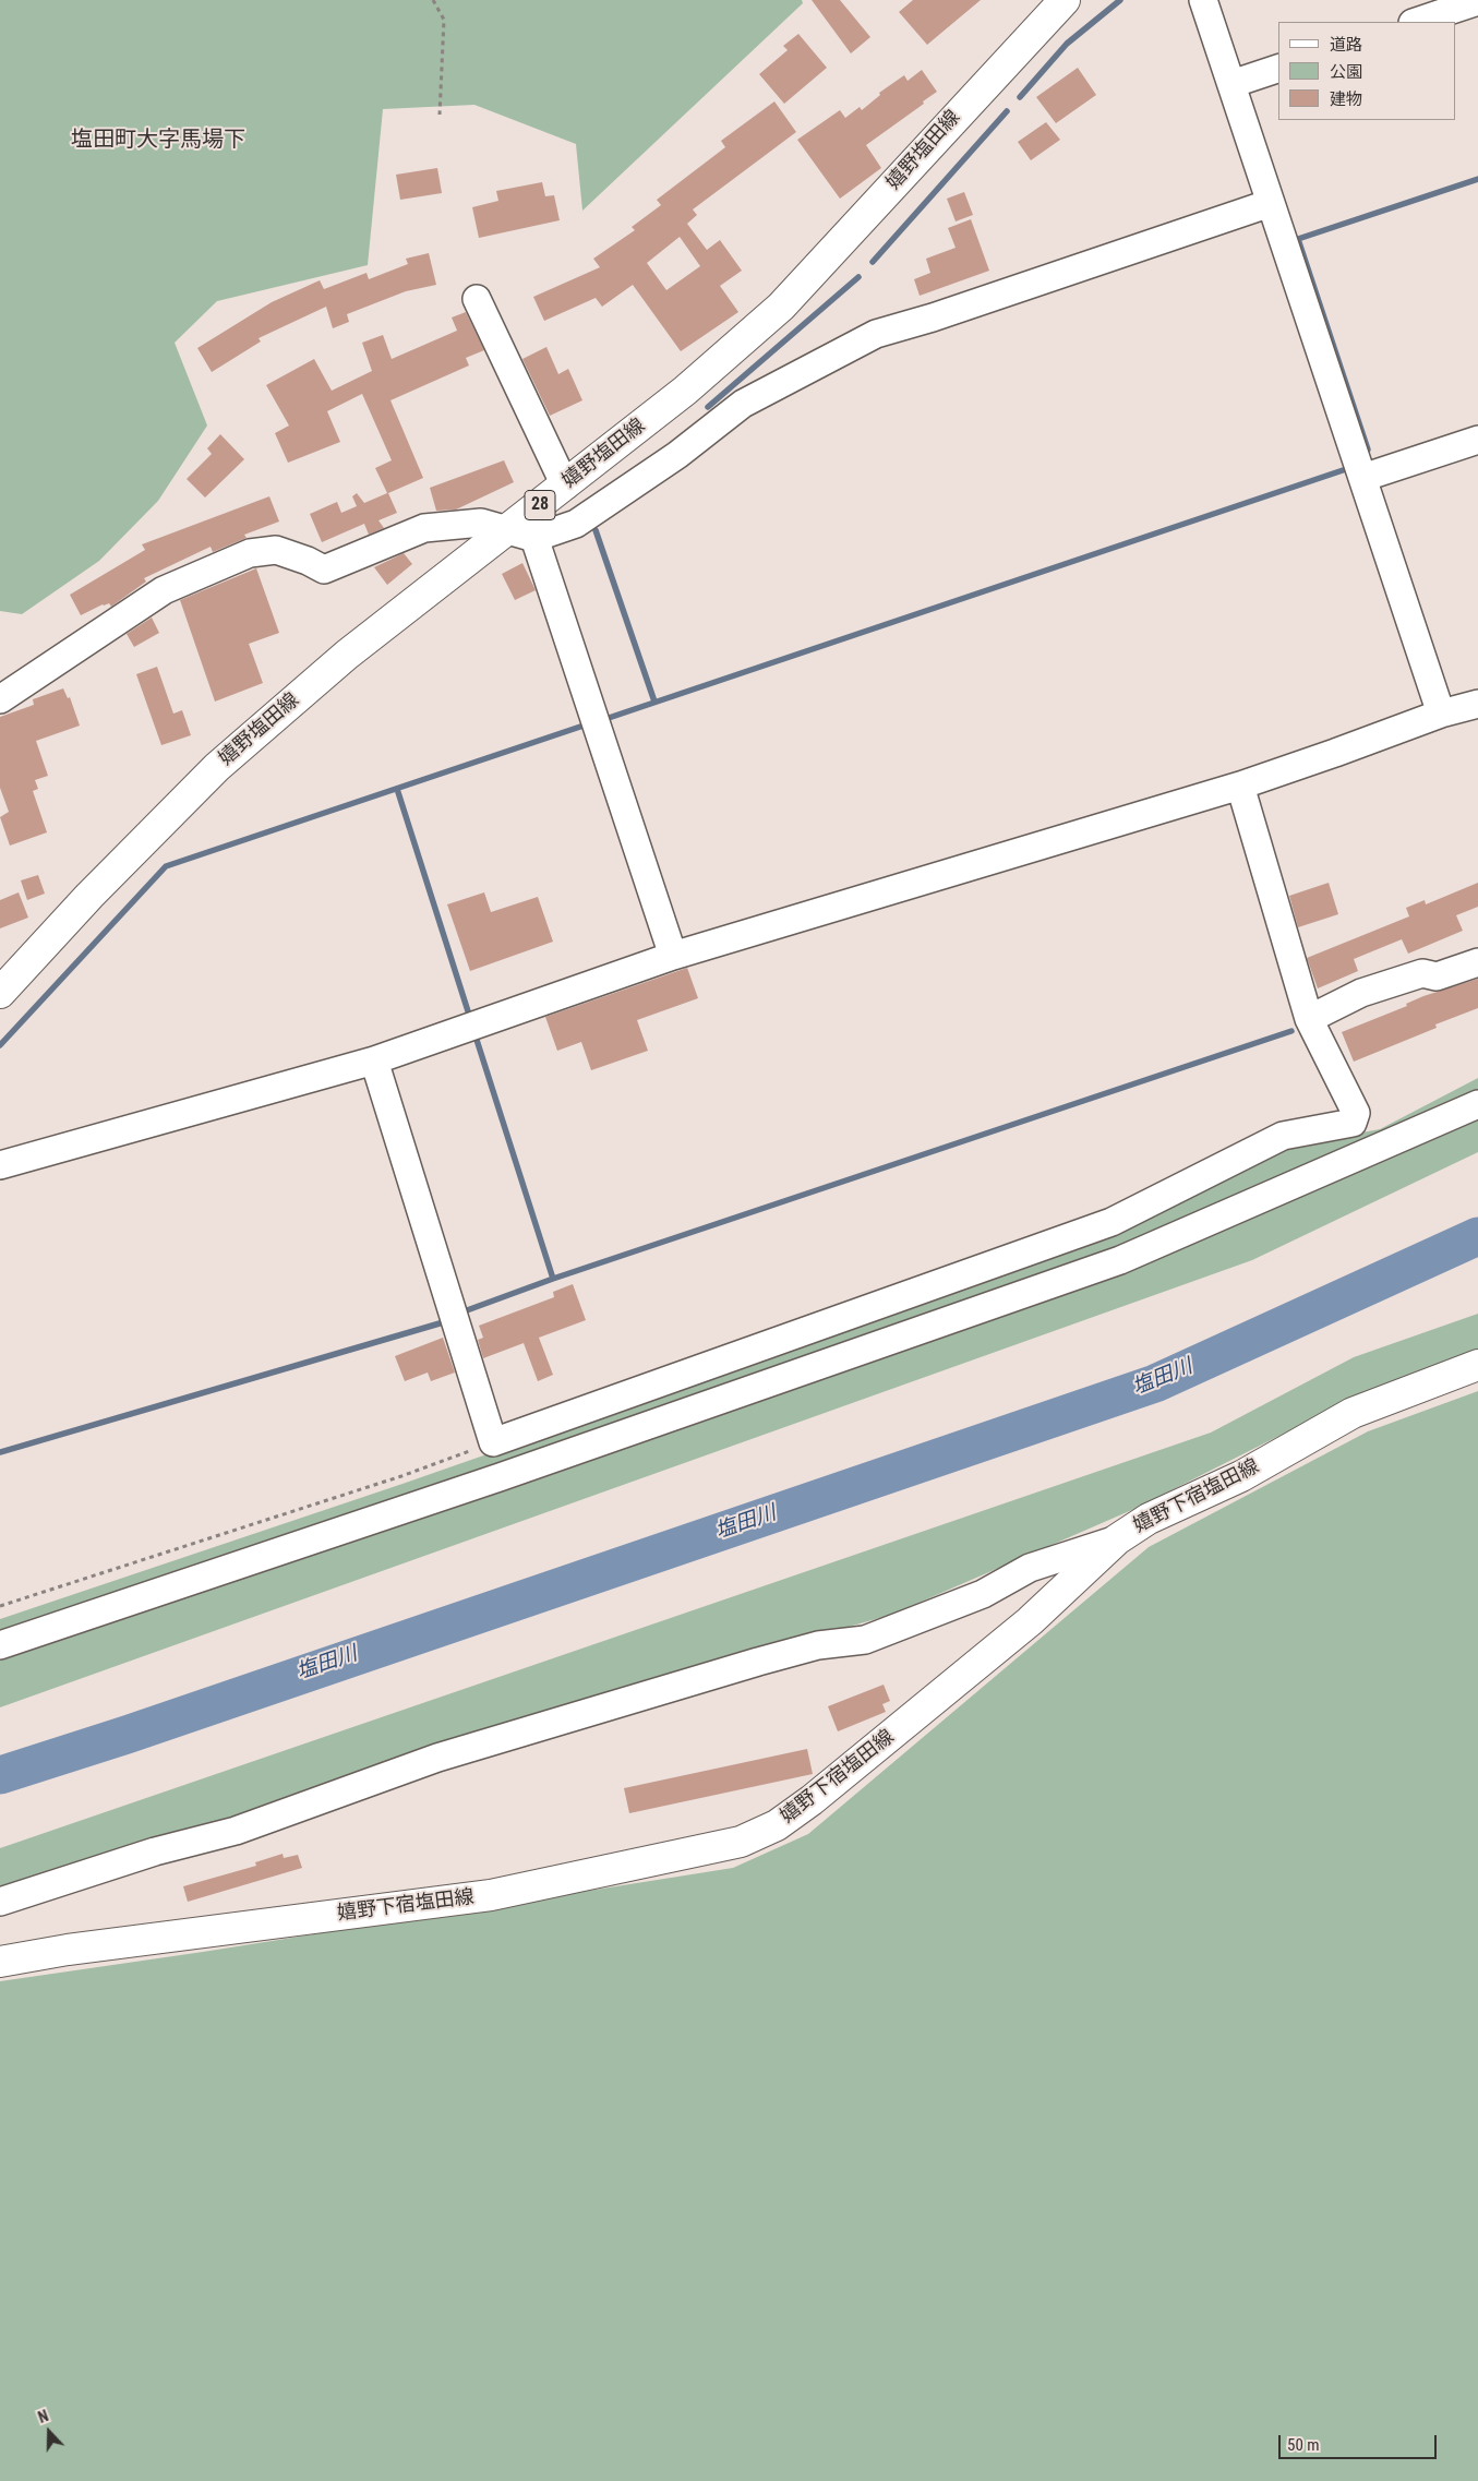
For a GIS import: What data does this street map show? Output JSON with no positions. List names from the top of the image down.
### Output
{
  "streets": {
    "main road": ["嬉野塩田線", "28", "嬉野下宿塩田線"]
  },
  "districts": ["塩田町大字馬場下"],
  "water": ["塩田川"],
  "legend": ["道路", "公園", "建物"],
  "scale_bar": "50 m",
  "north": "top"
}
